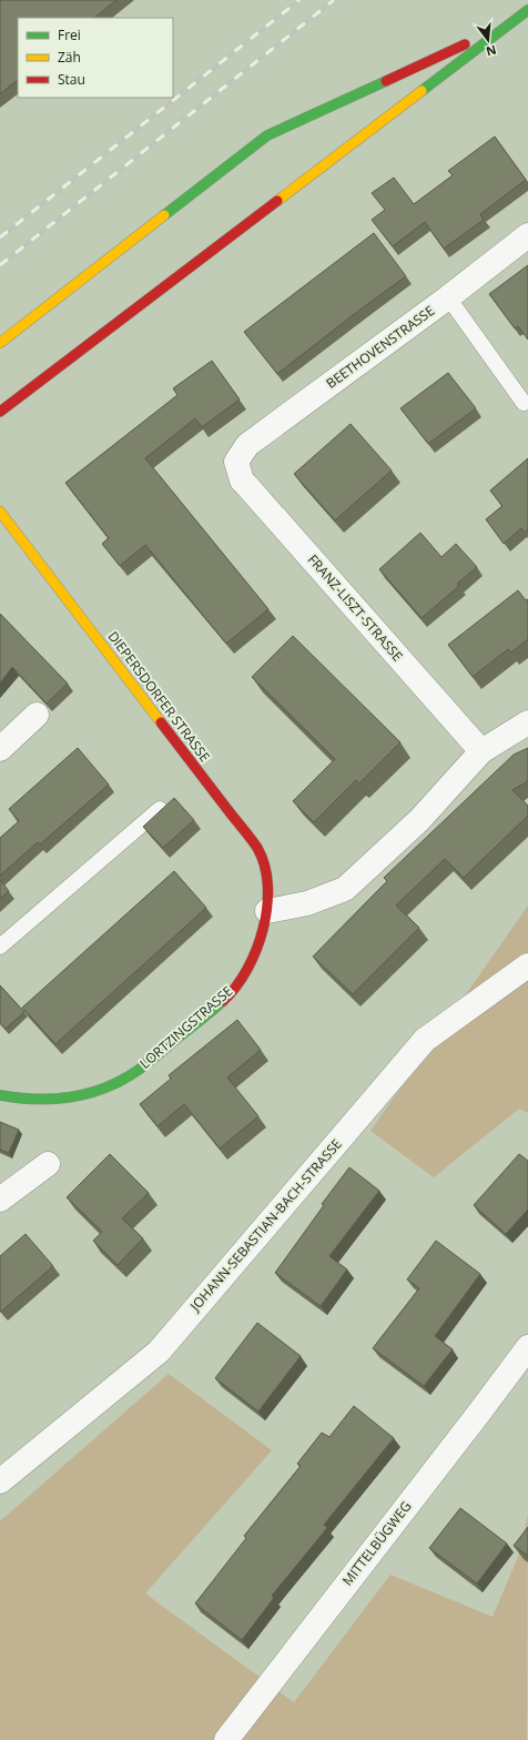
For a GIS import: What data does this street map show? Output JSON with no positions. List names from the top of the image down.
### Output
{
  "streets": {
    "main road": ["DIEPERSDORFER STRASSE", "LORTZINGSTRASSE"],
    "street": [
      "BEETHOVENSTRASSE",
      "FRANZ-LISZT-STRASSE",
      "JOHANN-SEBASTIAN-BACH-STRASSE",
      "MITTELBÜGWEG"
    ]
  },
  "crossings": [
    ["BEETHOVENSTRASSE", "FRANZ-LISZT-STRASSE"],
    ["DIEPERSDORFER STRASSE", "LORTZINGSTRASSE"]
  ],
  "legend": ["Frei", "Zäh", "Stau"],
  "north": "bottom"
}
